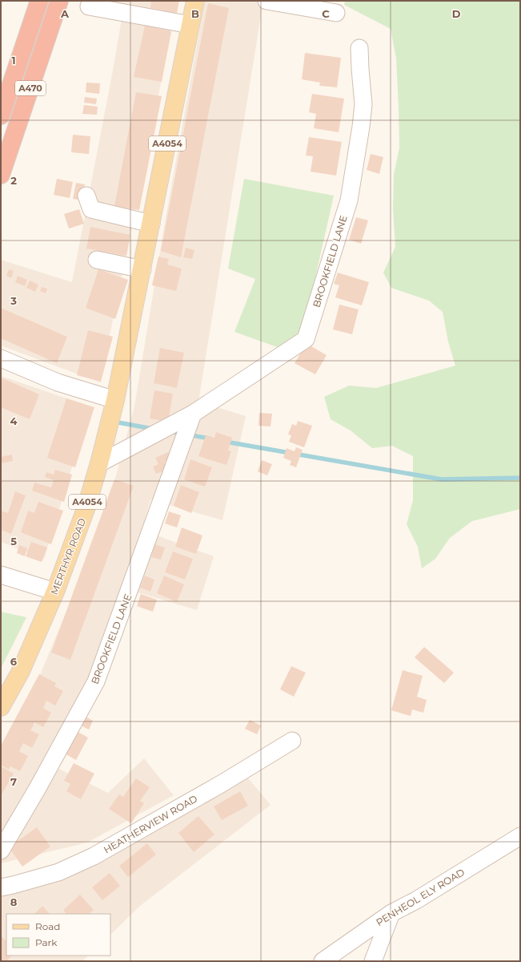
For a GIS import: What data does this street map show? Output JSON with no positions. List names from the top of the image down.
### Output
{
  "streets": {
    "highway": ["A470"],
    "main road": ["A4054", "MERTHYR ROAD"],
    "street": ["BROOKFIELD LANE", "HEATHERVIEW ROAD", "PENHEOL ELY ROAD"]
  },
  "crossings": [
    ["A4054", "MERTHYR ROAD"],
    ["BROOKFIELD LANE", "MERTHYR ROAD"]
  ],
  "legend": ["Road", "Park"],
  "grid": {
    "columns": [
      "A",
      "B",
      "C",
      "D"
    ],
    "rows": [
      "1",
      "2",
      "3",
      "4",
      "5",
      "6",
      "7",
      "8"
    ]
  }
}
